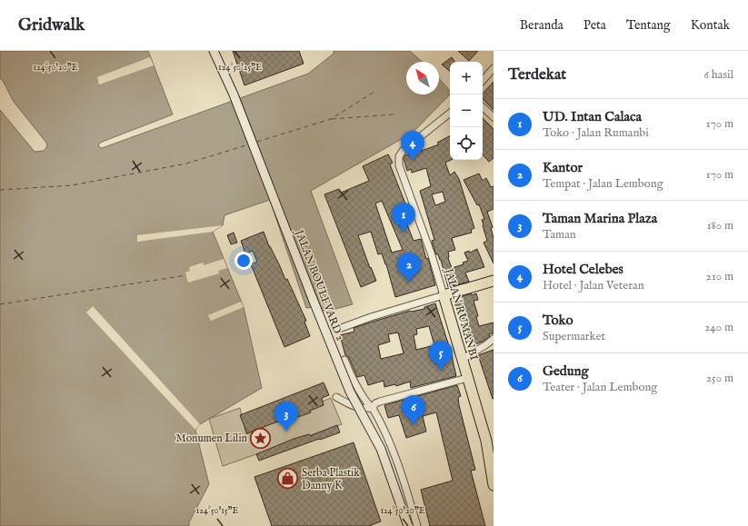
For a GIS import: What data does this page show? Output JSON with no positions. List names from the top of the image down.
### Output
{
  "streets": {
    "highway": ["JALAN RUMANBI"],
    "main road": ["JALAN BOULEVARD 2"]
  },
  "places": {
    "place": ["Monumen Lilin"],
    "shop": ["Serba Plastik Danny K"]
  },
  "north": "top left",
  "page": {
    "header": "Gridwalk",
    "nav": [
      "Beranda",
      "Peta",
      "Tentang",
      "Kontak"
    ],
    "heading": ["Terdekat", "6 hasil"],
    "map_buttons": ["+", "−"],
    "list": [
      {
        "mark": "1",
        "name": "UD. Intan Calaca",
        "note": "Toko · Jalan Rumanbi",
        "value": "170 m"
      },
      {
        "mark": "2",
        "name": "Kantor",
        "note": "Tempat · Jalan Lembong",
        "value": "170 m"
      },
      {
        "mark": "3",
        "name": "Taman Marina Plaza",
        "note": "Taman",
        "value": "180 m"
      },
      {
        "mark": "4",
        "name": "Hotel Celebes",
        "note": "Hotel · Jalan Veteran",
        "value": "210 m"
      },
      {
        "mark": "5",
        "name": "Toko",
        "note": "Supermarket",
        "value": "240 m"
      },
      {
        "mark": "6",
        "name": "Gedung",
        "note": "Teater · Jalan Lembong",
        "value": "250 m"
      }
    ],
    "pins": [
      "4",
      "1",
      "2",
      "5",
      "6",
      "3"
    ]
  },
  "coordinates": ["124°50'20\"E", "124°50'25\"E", "124°50'15\"E"]
}
